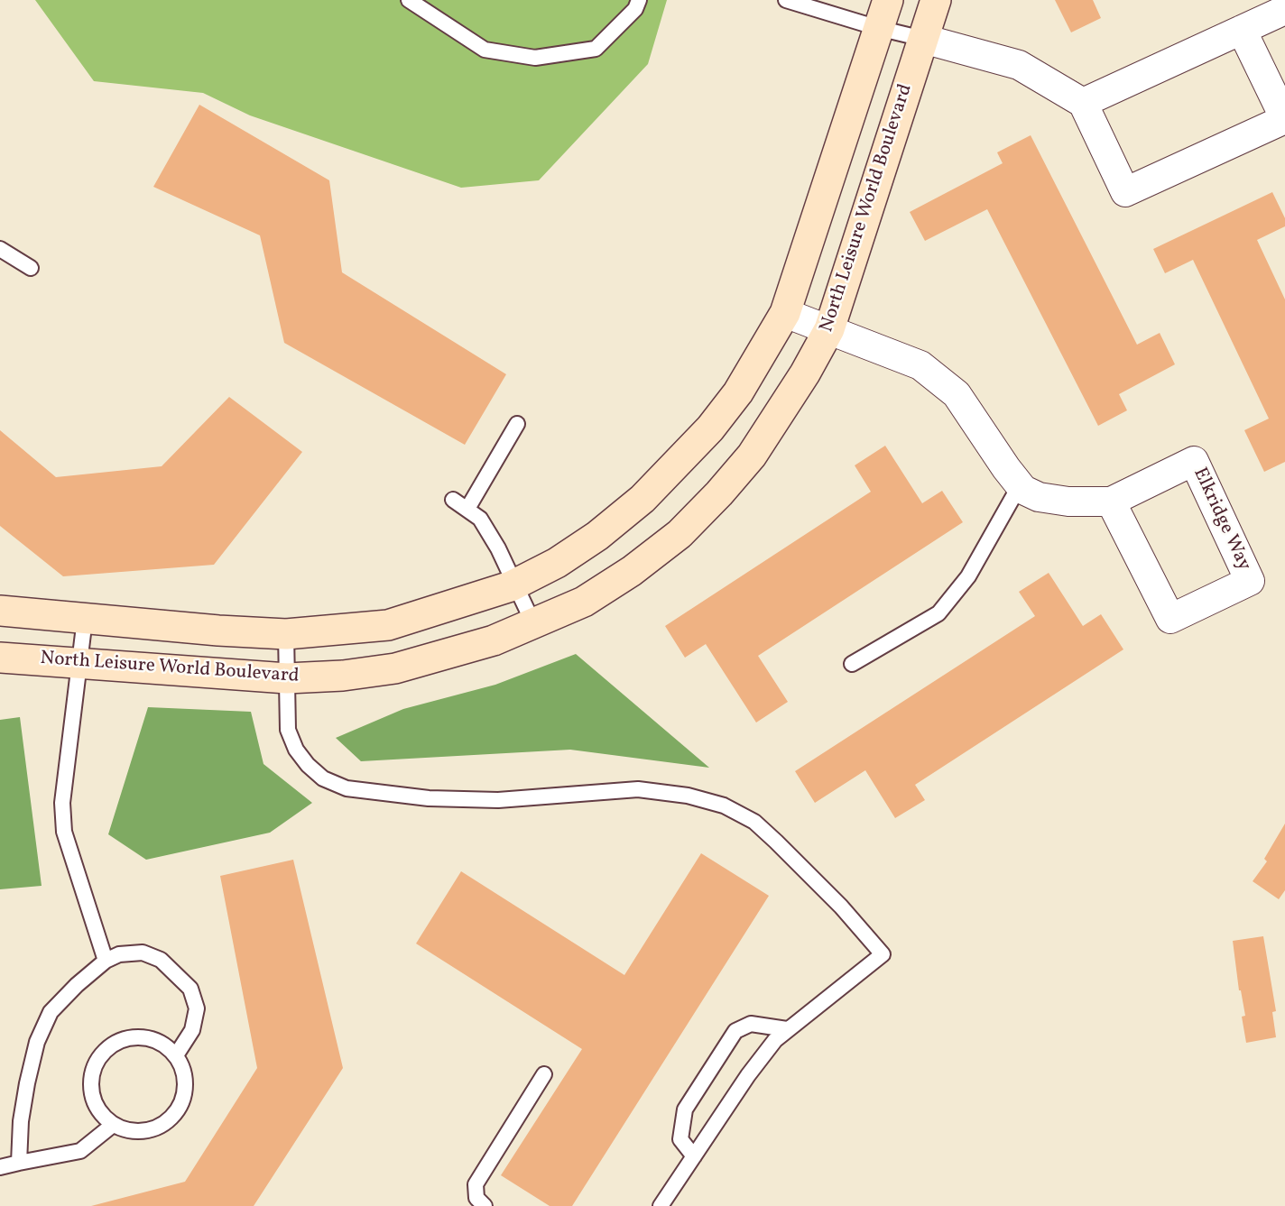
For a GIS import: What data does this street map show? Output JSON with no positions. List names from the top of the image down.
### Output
{
  "streets": {
    "street": ["North Leisure World Boulevard", "Elkridge Way"]
  },
  "crossings": [
    ["North Leisure World Boulevard", "Elkridge Way"]
  ]
}
